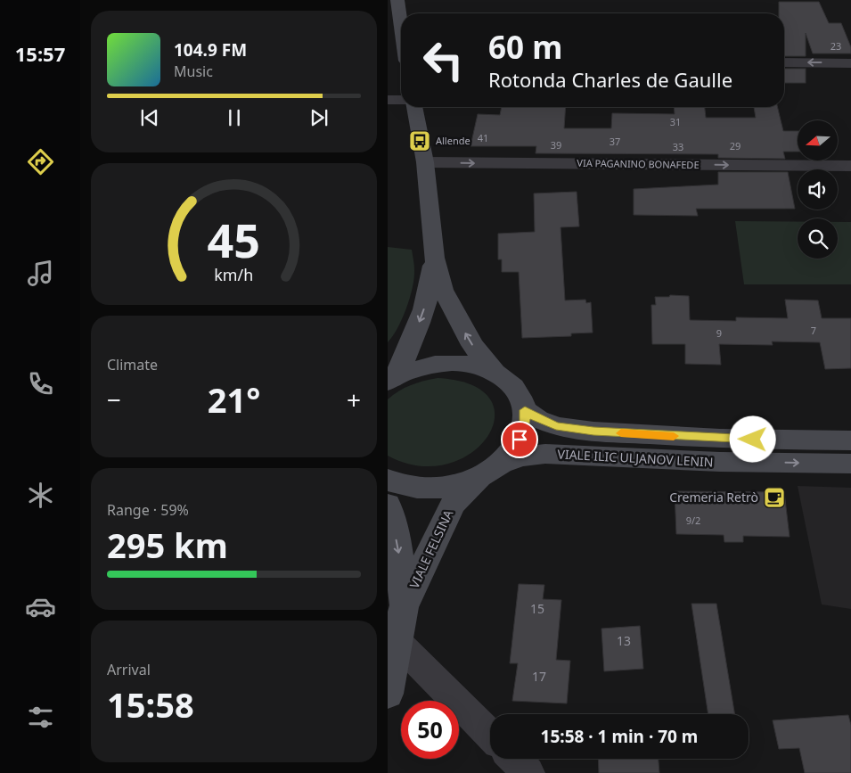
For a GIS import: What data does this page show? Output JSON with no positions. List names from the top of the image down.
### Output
{
  "streets": {
    "street": ["VIA PAGANINO BONAFEDE", "VIALE ILIC ULJANOV LENIN", "VIALE FELSINA"]
  },
  "crossings": [
    ["VIALE ILIC ULJANOV LENIN", "VIALE FELSINA"]
  ],
  "places": {
    "bus stop": ["Allende"],
    "cafe": ["Cremeria Retrò"]
  },
  "house_numbers": [
    "23",
    "31",
    "41",
    "37",
    "39",
    "29",
    "33",
    "7",
    "9",
    "9/2",
    "15",
    "13",
    "17"
  ],
  "north": "left",
  "page": {
    "tabs": "15:57",
    "turn": ["60 m", "Rotonda Charles de Gaulle"],
    "song": ["104.9 FM", "Music"],
    "tile": [
      "Climate",
      ["Range · 59%", "295 km"],
      ["Arrival", "15:58"]
    ],
    "heat": ["−", "21°", "+"],
    "limit": "50",
    "trip": "15:58 · 1 min · 70 m",
    "gauge": ["45", "km/h"]
  }
}
